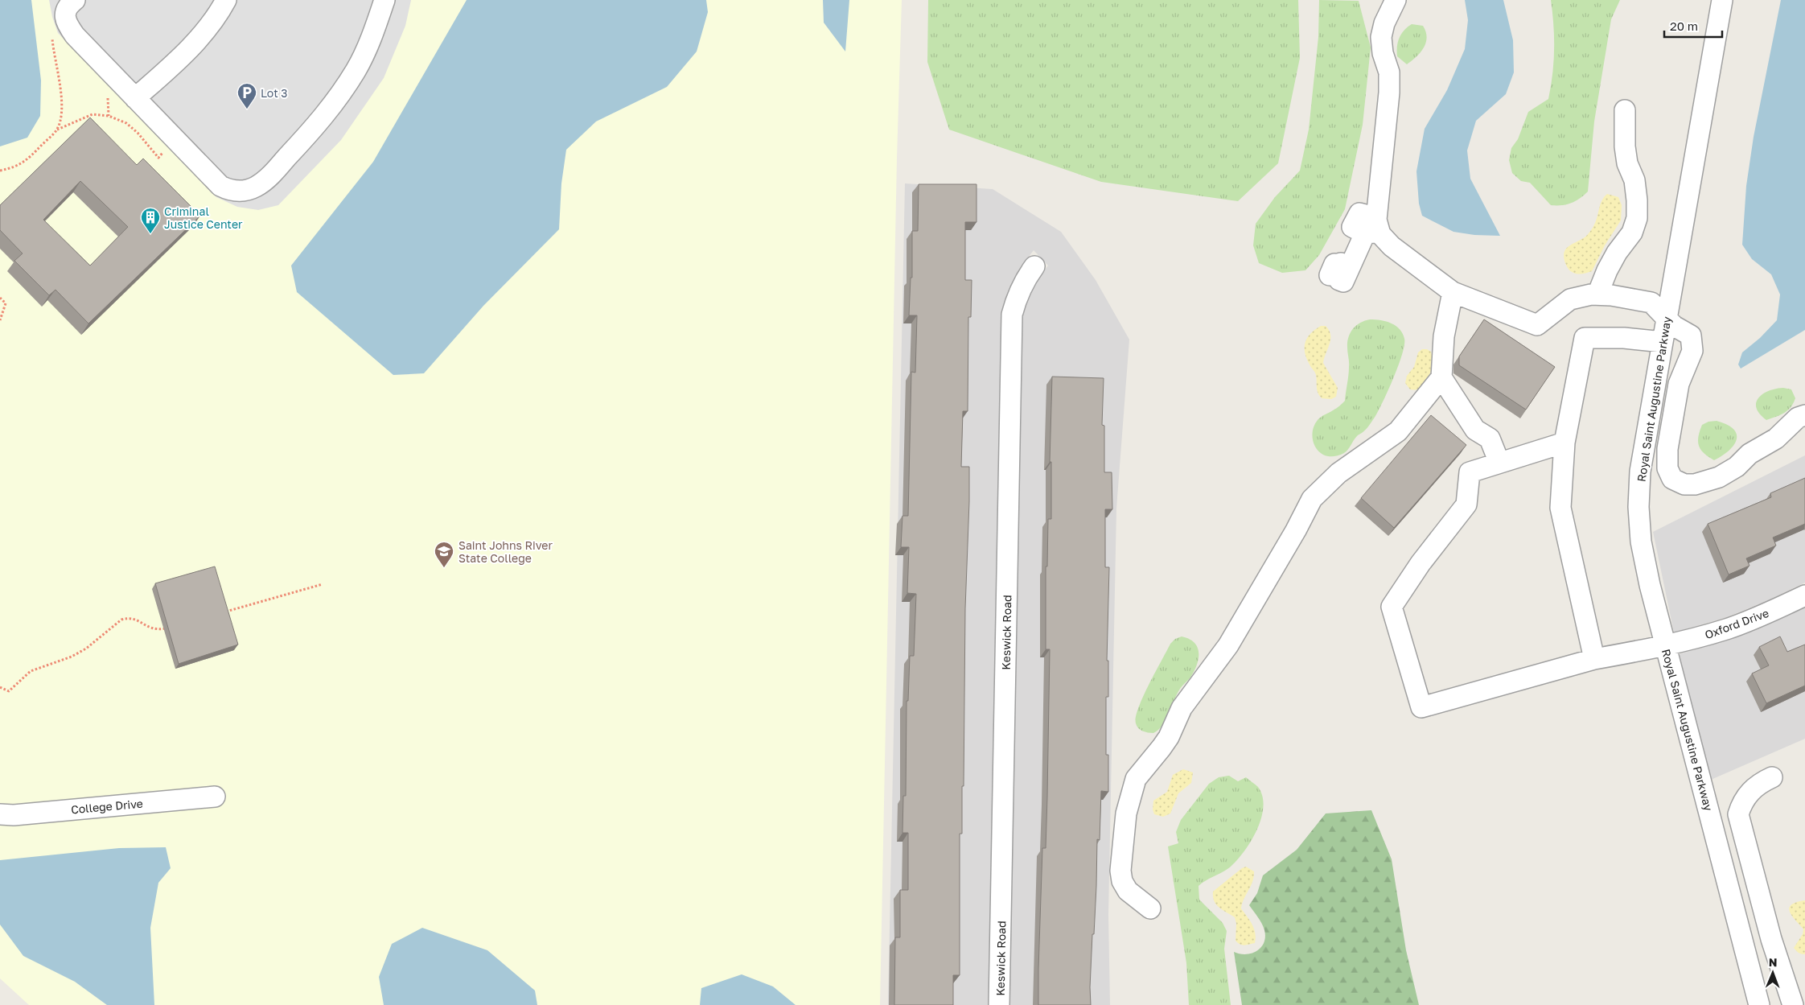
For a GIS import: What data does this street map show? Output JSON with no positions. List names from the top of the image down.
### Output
{
  "streets": {
    "street": [
      "Royal Saint Augustine Parkway",
      "Oxford Drive",
      "Keswick Road",
      "College Drive"
    ]
  },
  "crossings": [
    ["Royal Saint Augustine Parkway", "Oxford Drive"]
  ],
  "places": {
    "parking": ["Lot 3"],
    "building": ["Criminal Justice Center"],
    "school or university": ["Saint Johns River State College"]
  },
  "scale_bar": "20 m",
  "north": "top"
}
